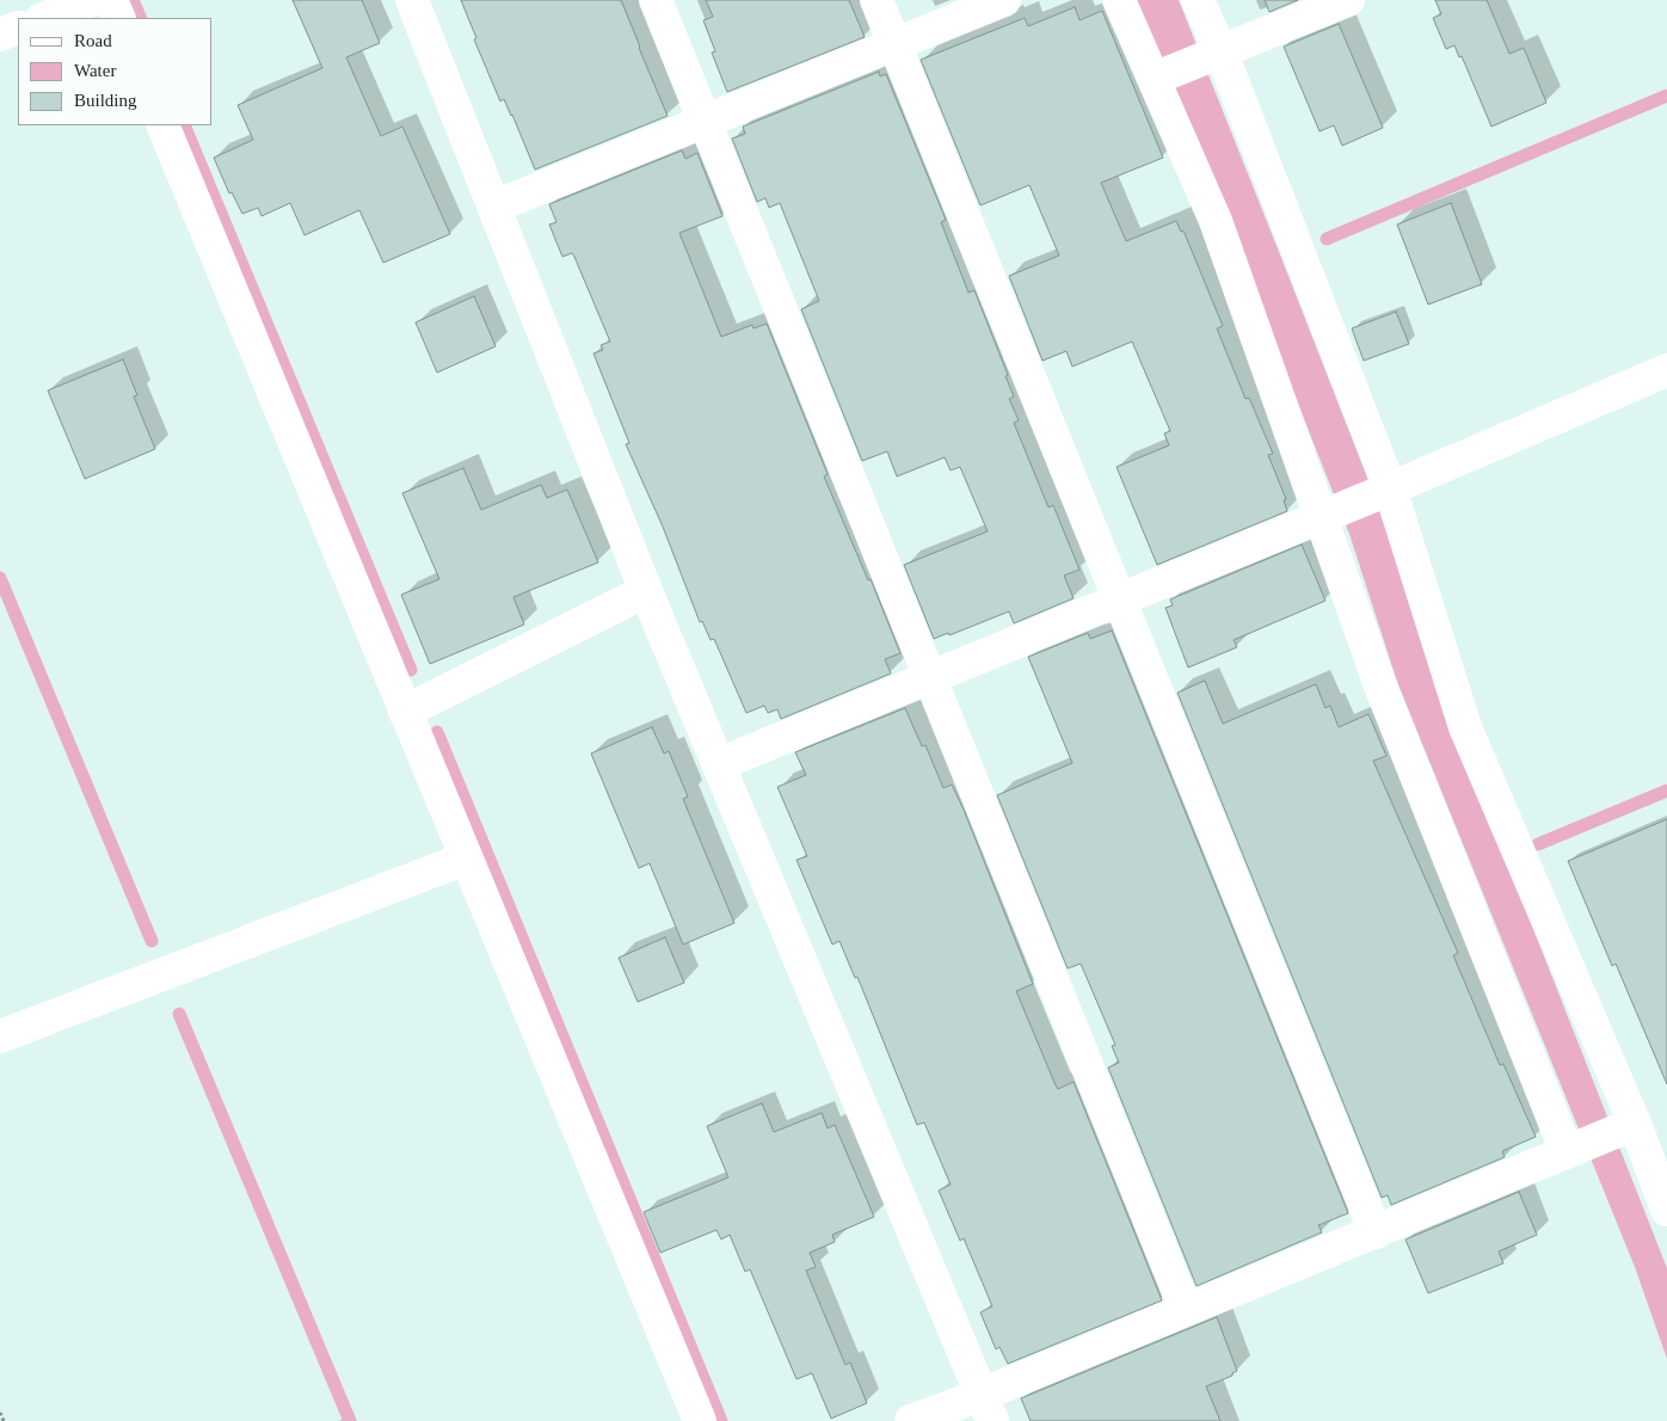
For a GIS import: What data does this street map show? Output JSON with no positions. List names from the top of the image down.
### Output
{
  "legend": ["Road", "Water", "Building"]
}
